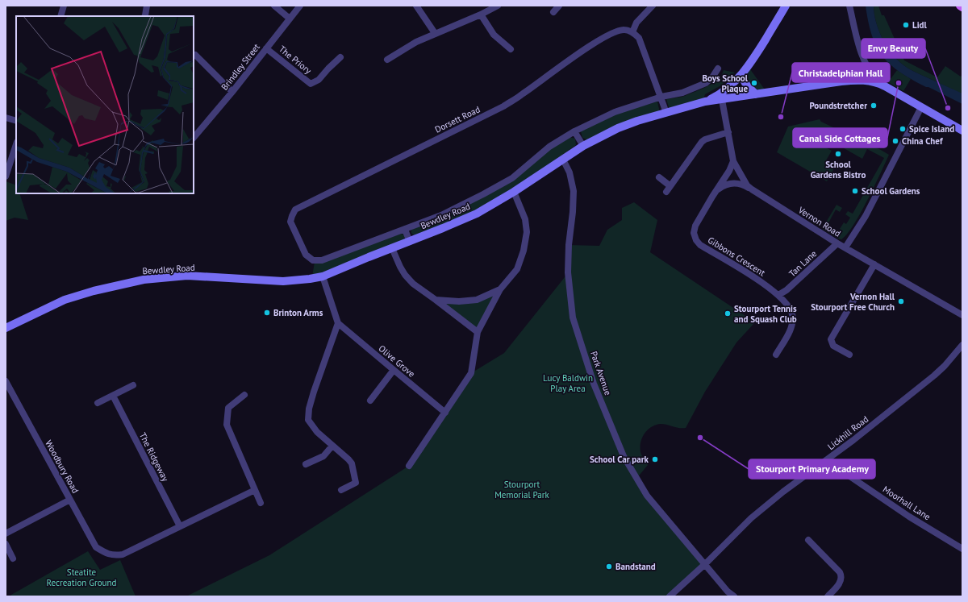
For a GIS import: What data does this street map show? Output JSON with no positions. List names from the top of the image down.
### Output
{
  "streets": {
    "main road": ["Bewdley Road"],
    "street": [
      "The Priory",
      "Brindley Street",
      "Dorsett Road",
      "Vernon Road",
      "Gibbons Crescent",
      "Tan Lane",
      "Olive Grove",
      "Park Avenue",
      "Lickhill Road",
      "The Ridgeway",
      "Woodbury Road",
      "Moorhall Lane"
    ]
  },
  "crossings": [
    ["The Priory", "Brindley Street"],
    ["Dorsett Road", "Bewdley Road"],
    ["Bewdley Road", "Vernon Road"],
    ["Bewdley Road", "Park Avenue"],
    ["Vernon Road", "Gibbons Crescent"],
    ["Vernon Road", "Tan Lane"],
    ["Gibbons Crescent", "Tan Lane"],
    ["Park Avenue", "Lickhill Road"],
    ["Lickhill Road", "Moorhall Lane"],
    ["The Ridgeway", "Woodbury Road"]
  ],
  "parks": ["Lucy Baldwin Play Area", "Stourport Memorial Park", "Steatite Recreation Ground"],
  "places": [
    "Lidl",
    "Boys School Plaque",
    "Canal Side Cottages",
    "Poundstretcher",
    "Envy Beauty",
    "Christadelphian Hall",
    "Spice Island",
    "China Chef",
    "School Gardens Bistro",
    "School Gardens",
    "Vernon Hall Stourport Free Church",
    "Brinton Arms",
    "Stourport Tennis and Squash Club",
    "Stourport Primary Academy",
    "School Car park",
    "Bandstand"
  ]
}
